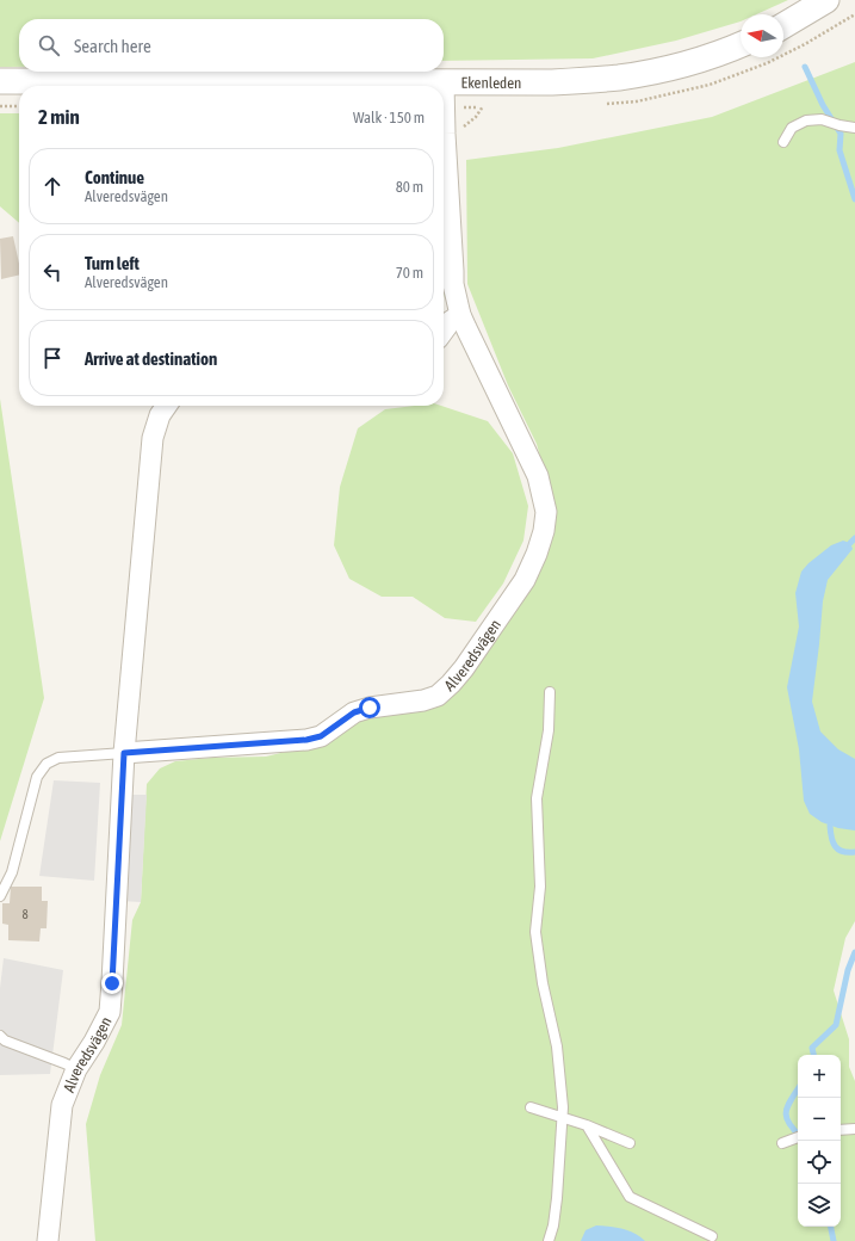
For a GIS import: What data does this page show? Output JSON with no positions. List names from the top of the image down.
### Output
{
  "streets": {
    "street": ["Ekenleden", "Alveredsvägen"]
  },
  "crossings": [
    ["Ekenleden", "Alveredsvägen"]
  ],
  "house_numbers": ["8"],
  "north": "left",
  "page": {
    "search": "Search here",
    "heading": ["2 min", "Walk · 150 m"],
    "list": [
      ["Continue", "Alveredsvägen", "80 m"],
      ["Turn left", "Alveredsvägen", "70 m"],
      "Arrive at destination"
    ],
    "map_buttons": ["+", "−"]
  }
}
